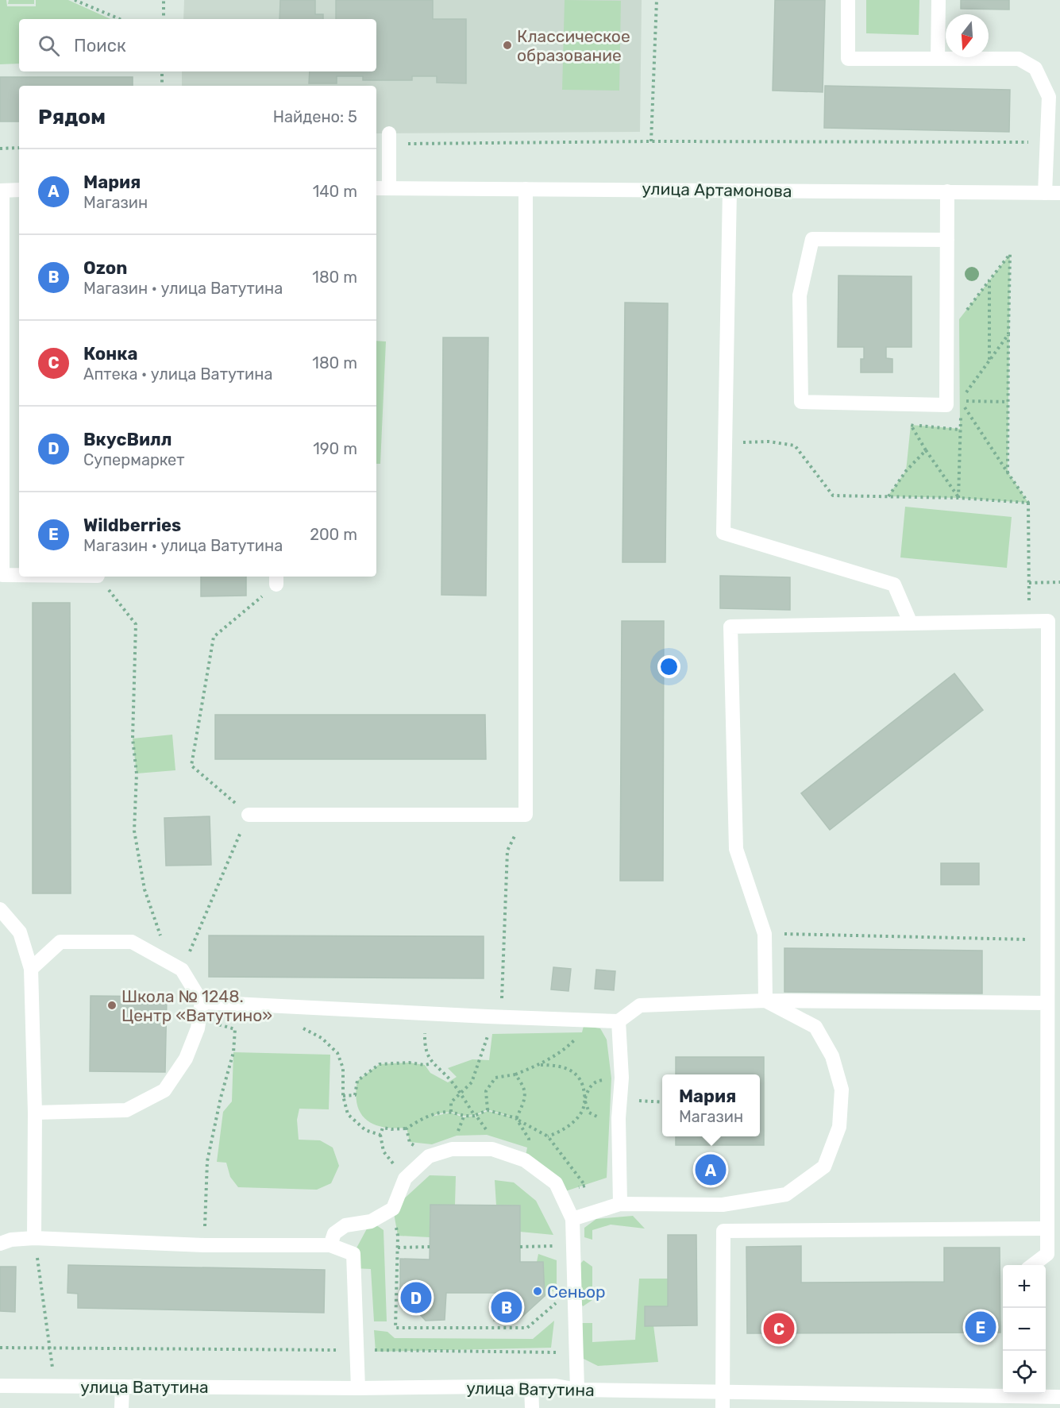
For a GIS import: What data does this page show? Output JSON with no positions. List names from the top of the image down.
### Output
{
  "streets": {
    "street": ["улица Артамонова", "улица Ватутина"]
  },
  "places": ["Классическое образование", "Школа № 1248. Центр «Ватутино»", "Сеньор"],
  "north": "bottom",
  "page": {
    "search": "Поиск",
    "heading": ["Рядом", "Найдено: 5"],
    "list": [
      {
        "mark": "A",
        "name": "Мария",
        "note": "Магазин",
        "value": "140 m"
      },
      {
        "mark": "B",
        "name": "Ozon",
        "note": "Магазин · улица Ватутина",
        "value": "180 m"
      },
      {
        "mark": "C",
        "name": "Конка",
        "note": "Аптека · улица Ватутина",
        "value": "180 m"
      },
      {
        "mark": "D",
        "name": "ВкусВилл",
        "note": "Супермаркет",
        "value": "190 m"
      },
      {
        "mark": "E",
        "name": "Wildberries",
        "note": "Магазин · улица Ватутина",
        "value": "200 m"
      }
    ],
    "popup": ["Мария", "Магазин"],
    "pins": [
      "A",
      "D",
      "B",
      "E",
      "C"
    ],
    "map_buttons": ["+", "−"]
  }
}
